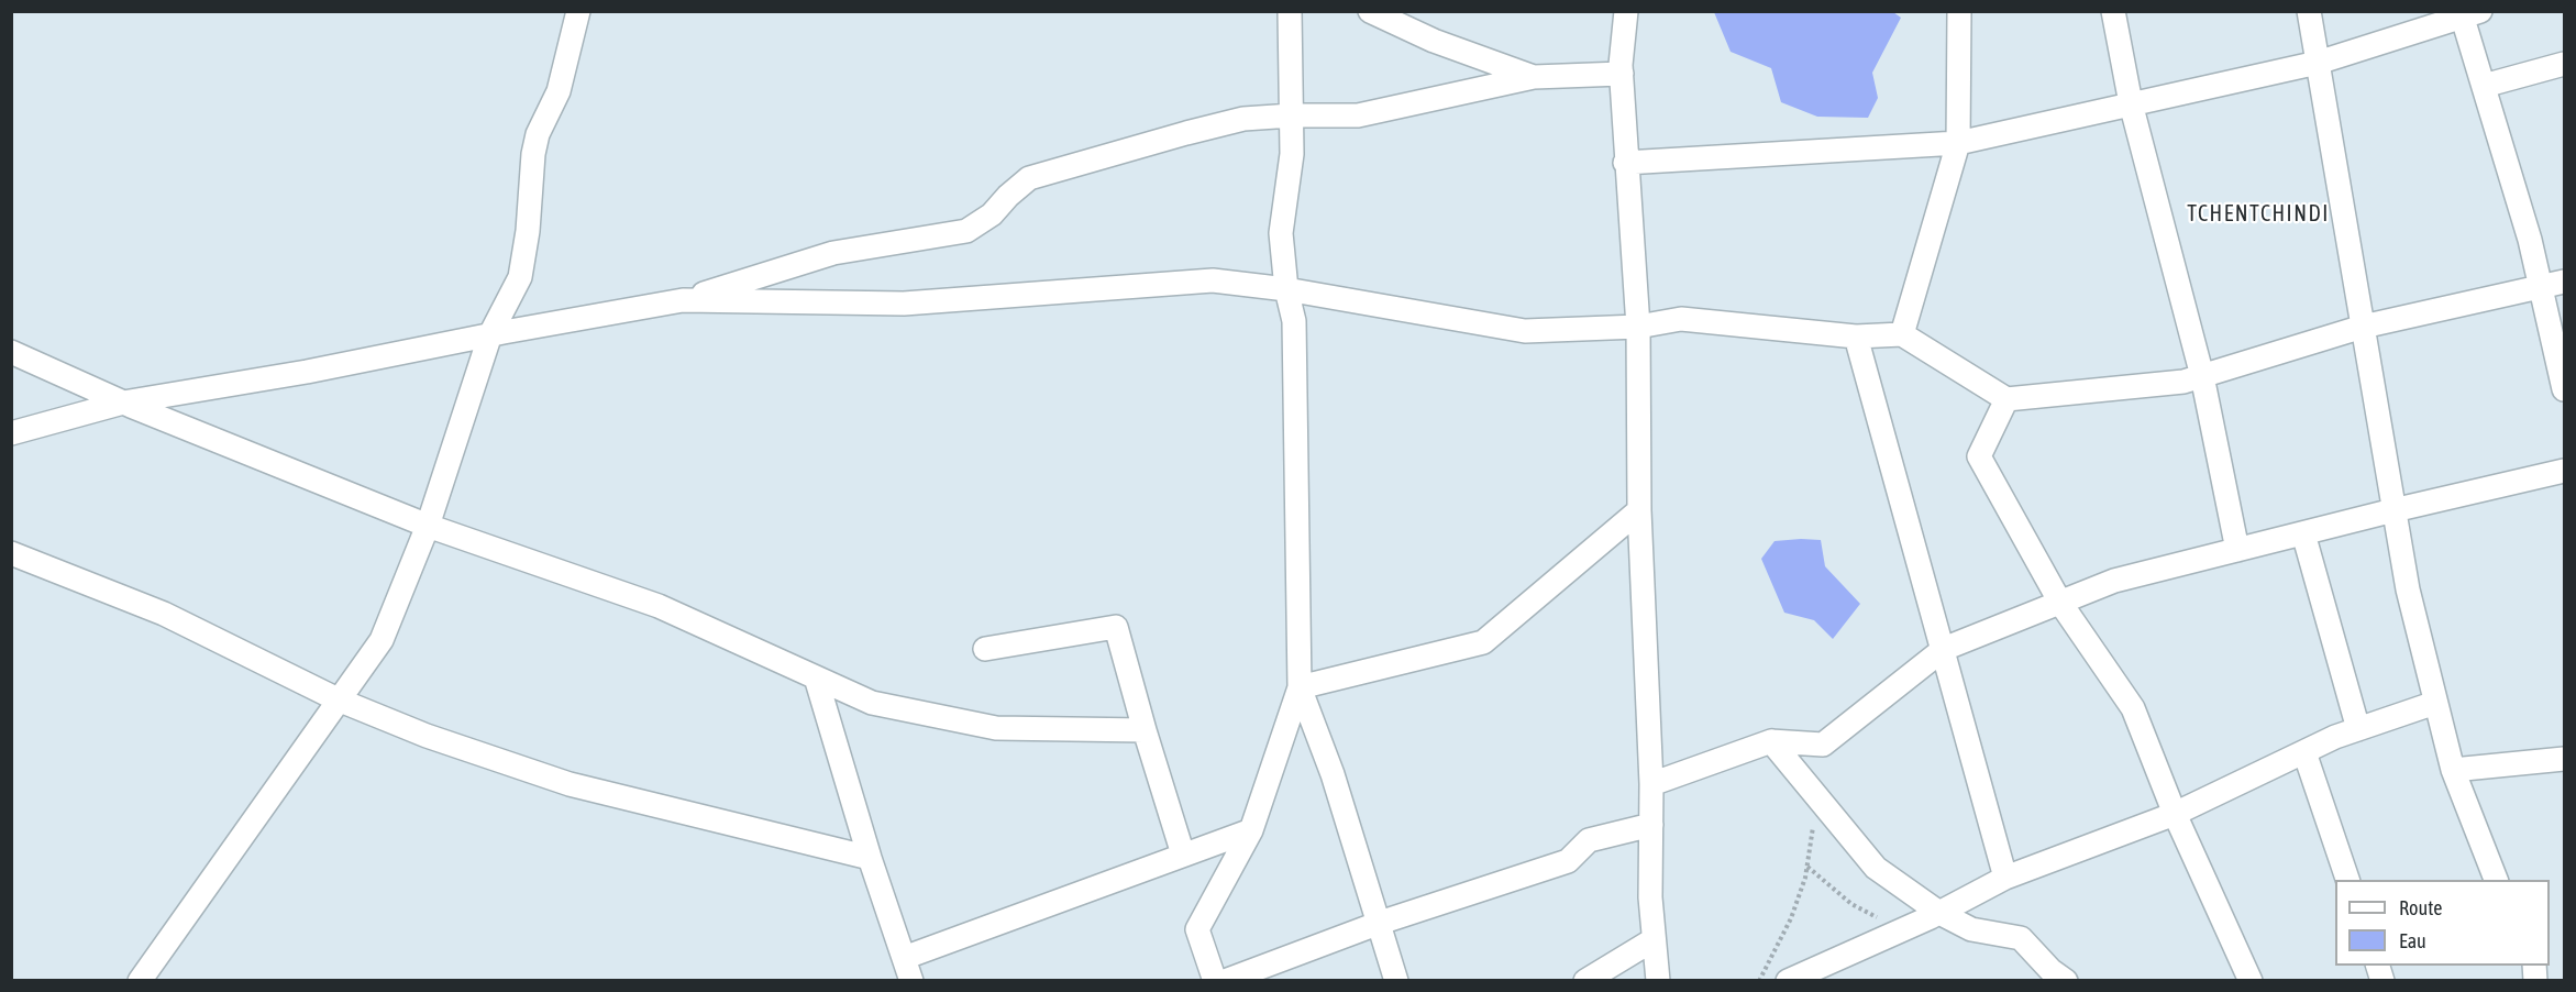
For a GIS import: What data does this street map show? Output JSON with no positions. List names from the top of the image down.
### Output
{
  "districts": ["TCHENTCHINDI"],
  "legend": ["Route", "Eau"]
}
